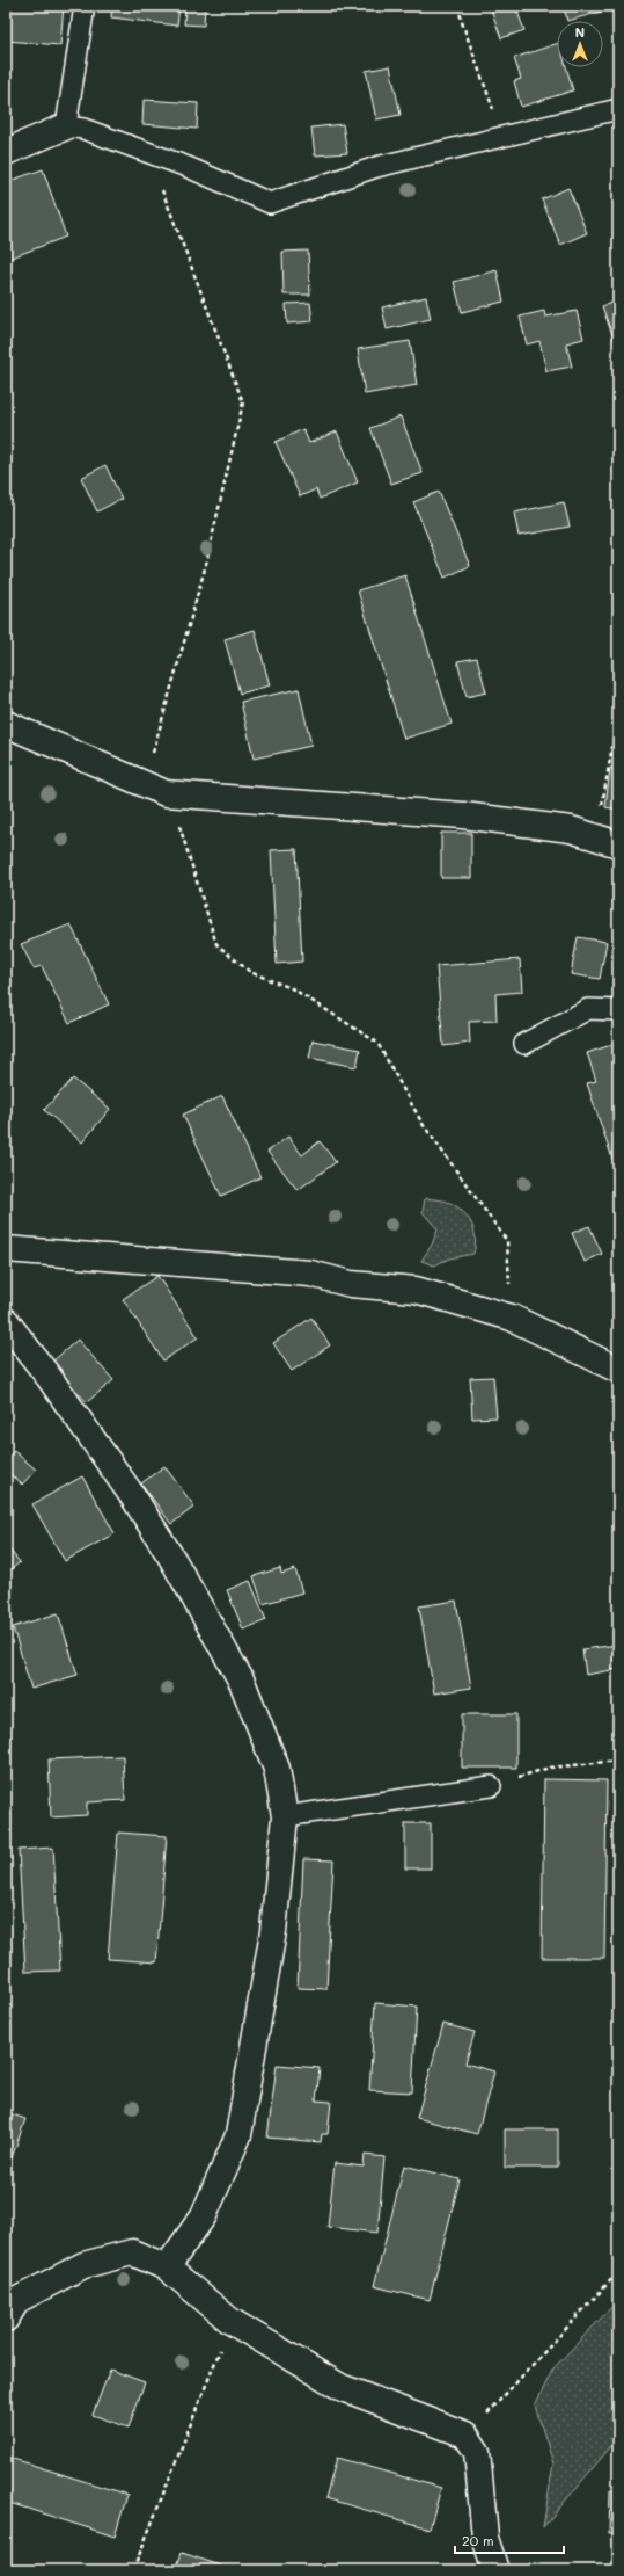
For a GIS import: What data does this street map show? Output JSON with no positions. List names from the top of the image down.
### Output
{
  "scale_bar": "20 m",
  "north": "top"
}
